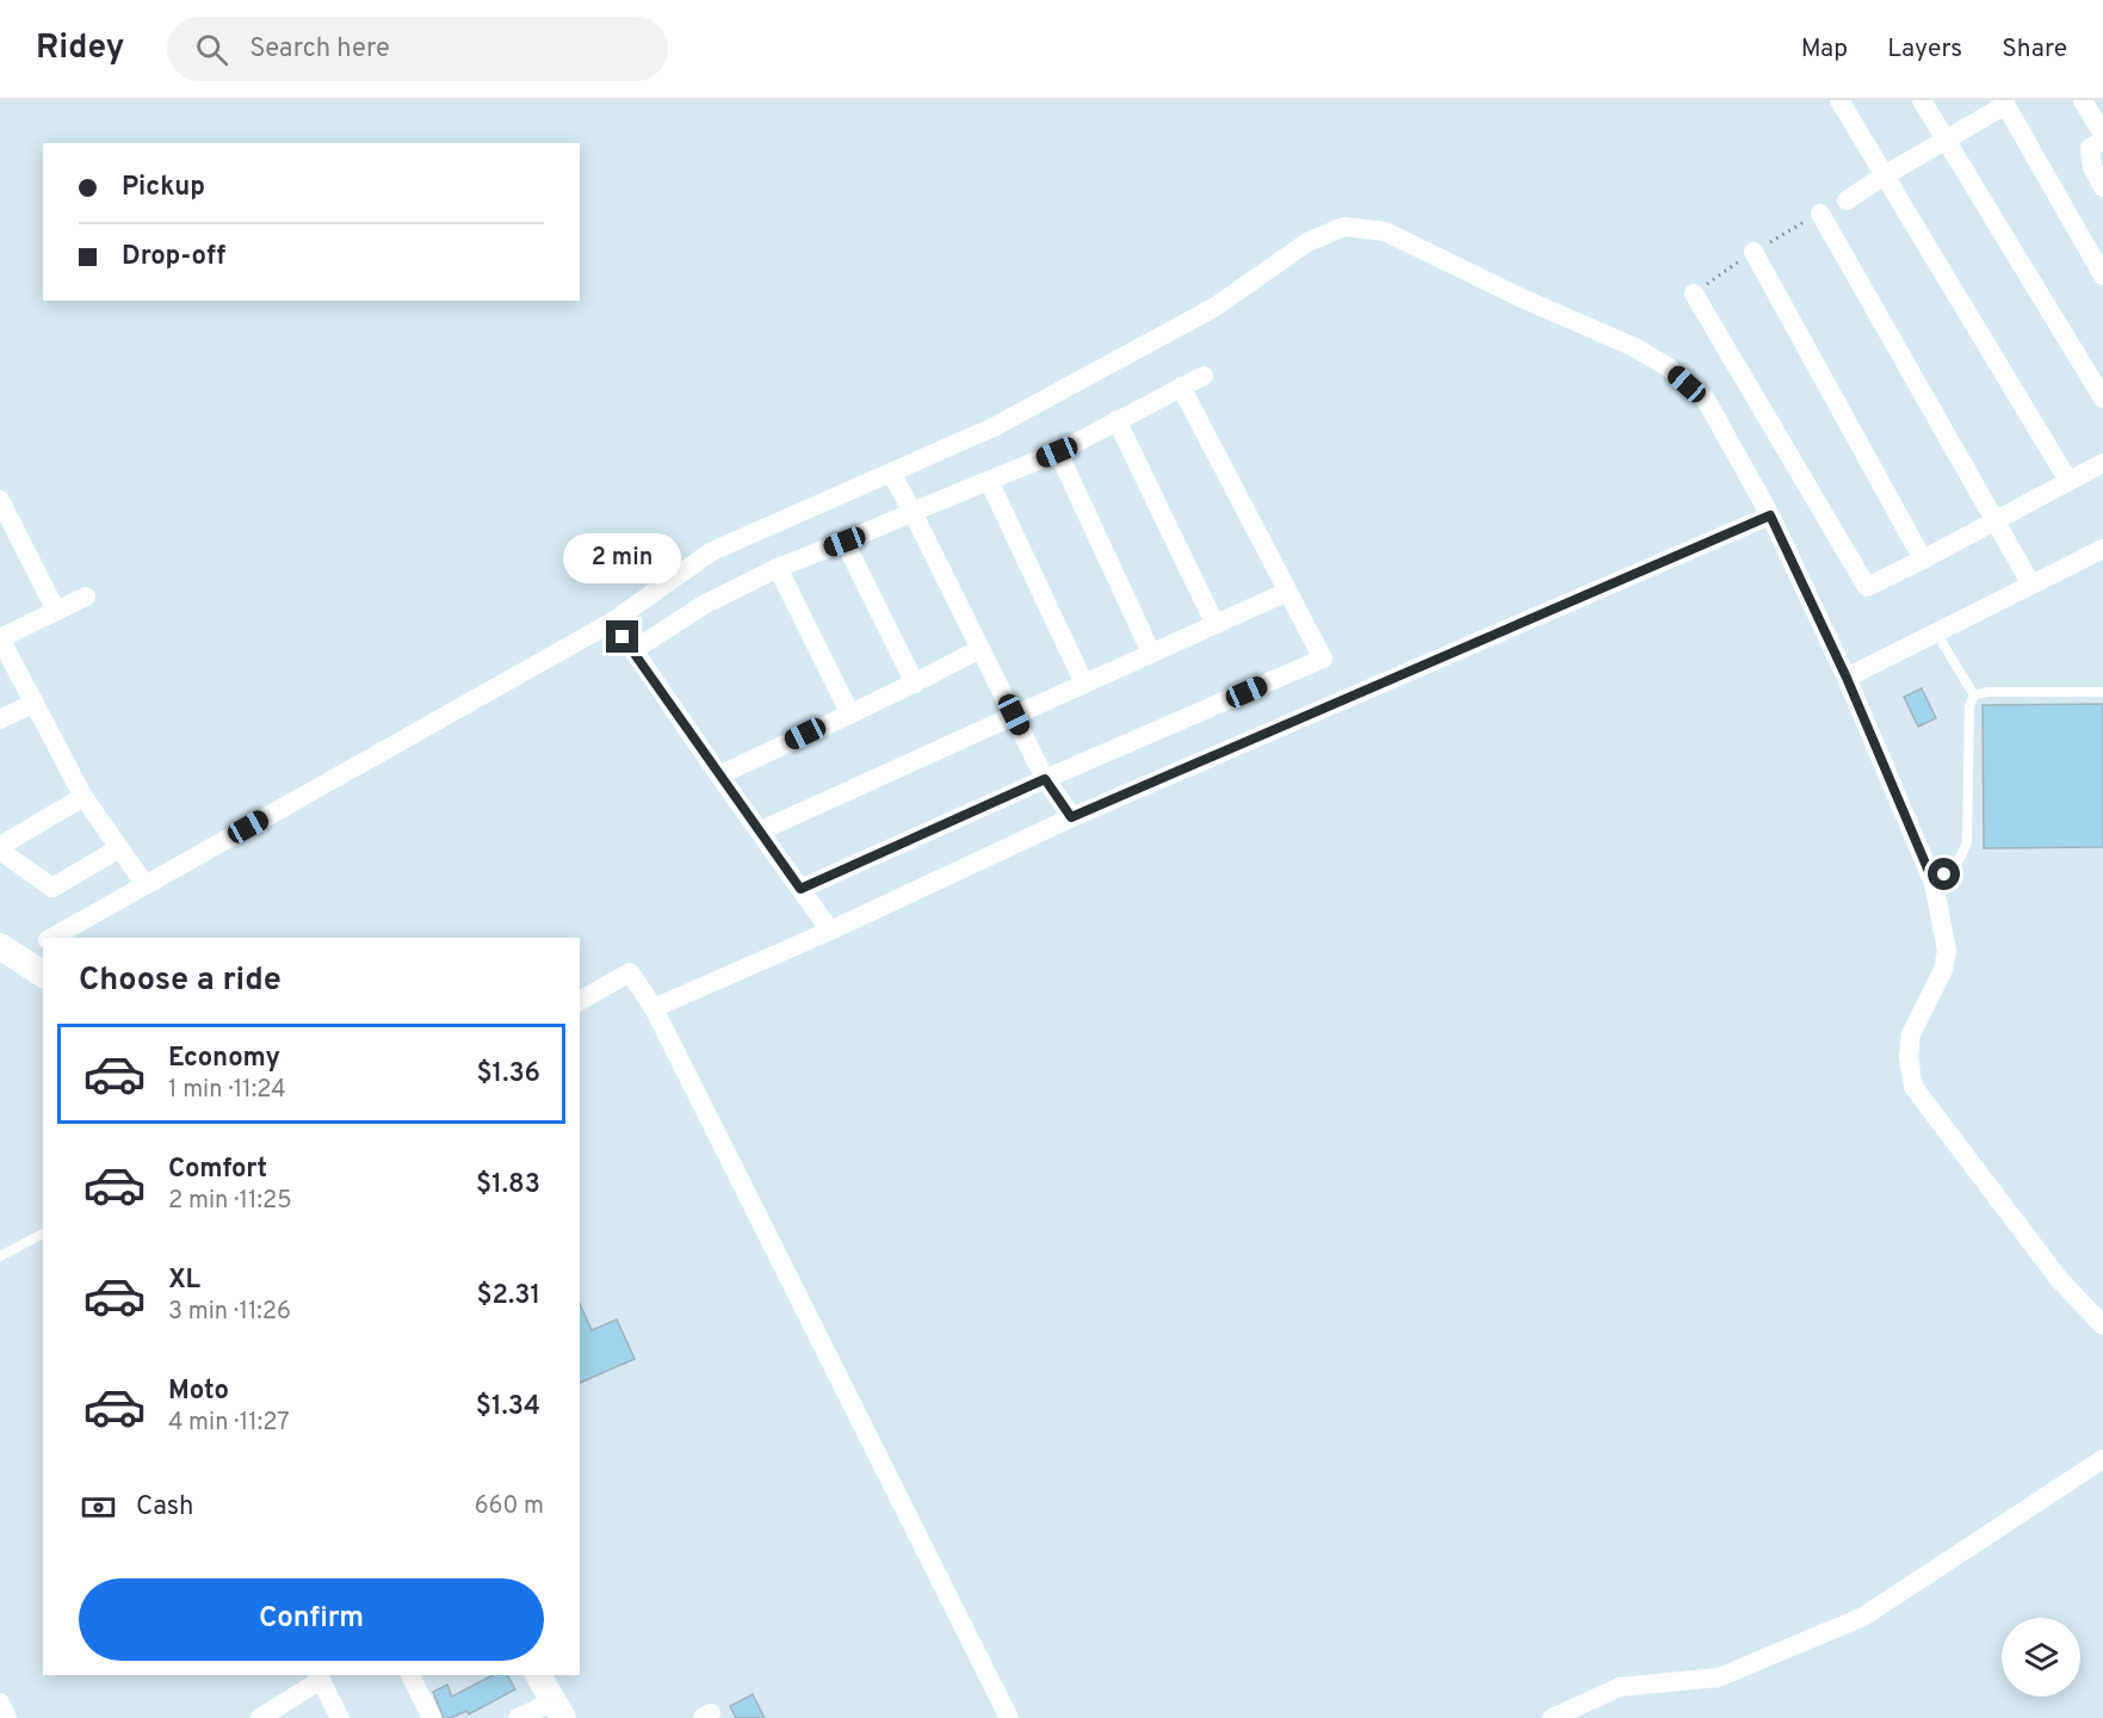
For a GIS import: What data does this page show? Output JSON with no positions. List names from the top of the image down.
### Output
{
  "page": {
    "header": "Ridey",
    "search": "Search here",
    "nav": ["Map", "Layers", "Share"],
    "banner": ["Pickup", "Drop-off"],
    "bubble": "2 min",
    "heading": "Choose a ride",
    "list": [
      {
        "name": "Economy",
        "note": "1 min · 11:24",
        "value": "$1.36"
      },
      {
        "name": "Comfort",
        "note": "2 min · 11:25",
        "value": "$1.83"
      },
      {
        "name": "XL",
        "note": "3 min · 11:26",
        "value": "$2.31"
      },
      {
        "name": "Moto",
        "note": "4 min · 11:27",
        "value": "$1.34"
      }
    ],
    "pay": ["Cash", "660 m"],
    "buttons": "Confirm"
  }
}
